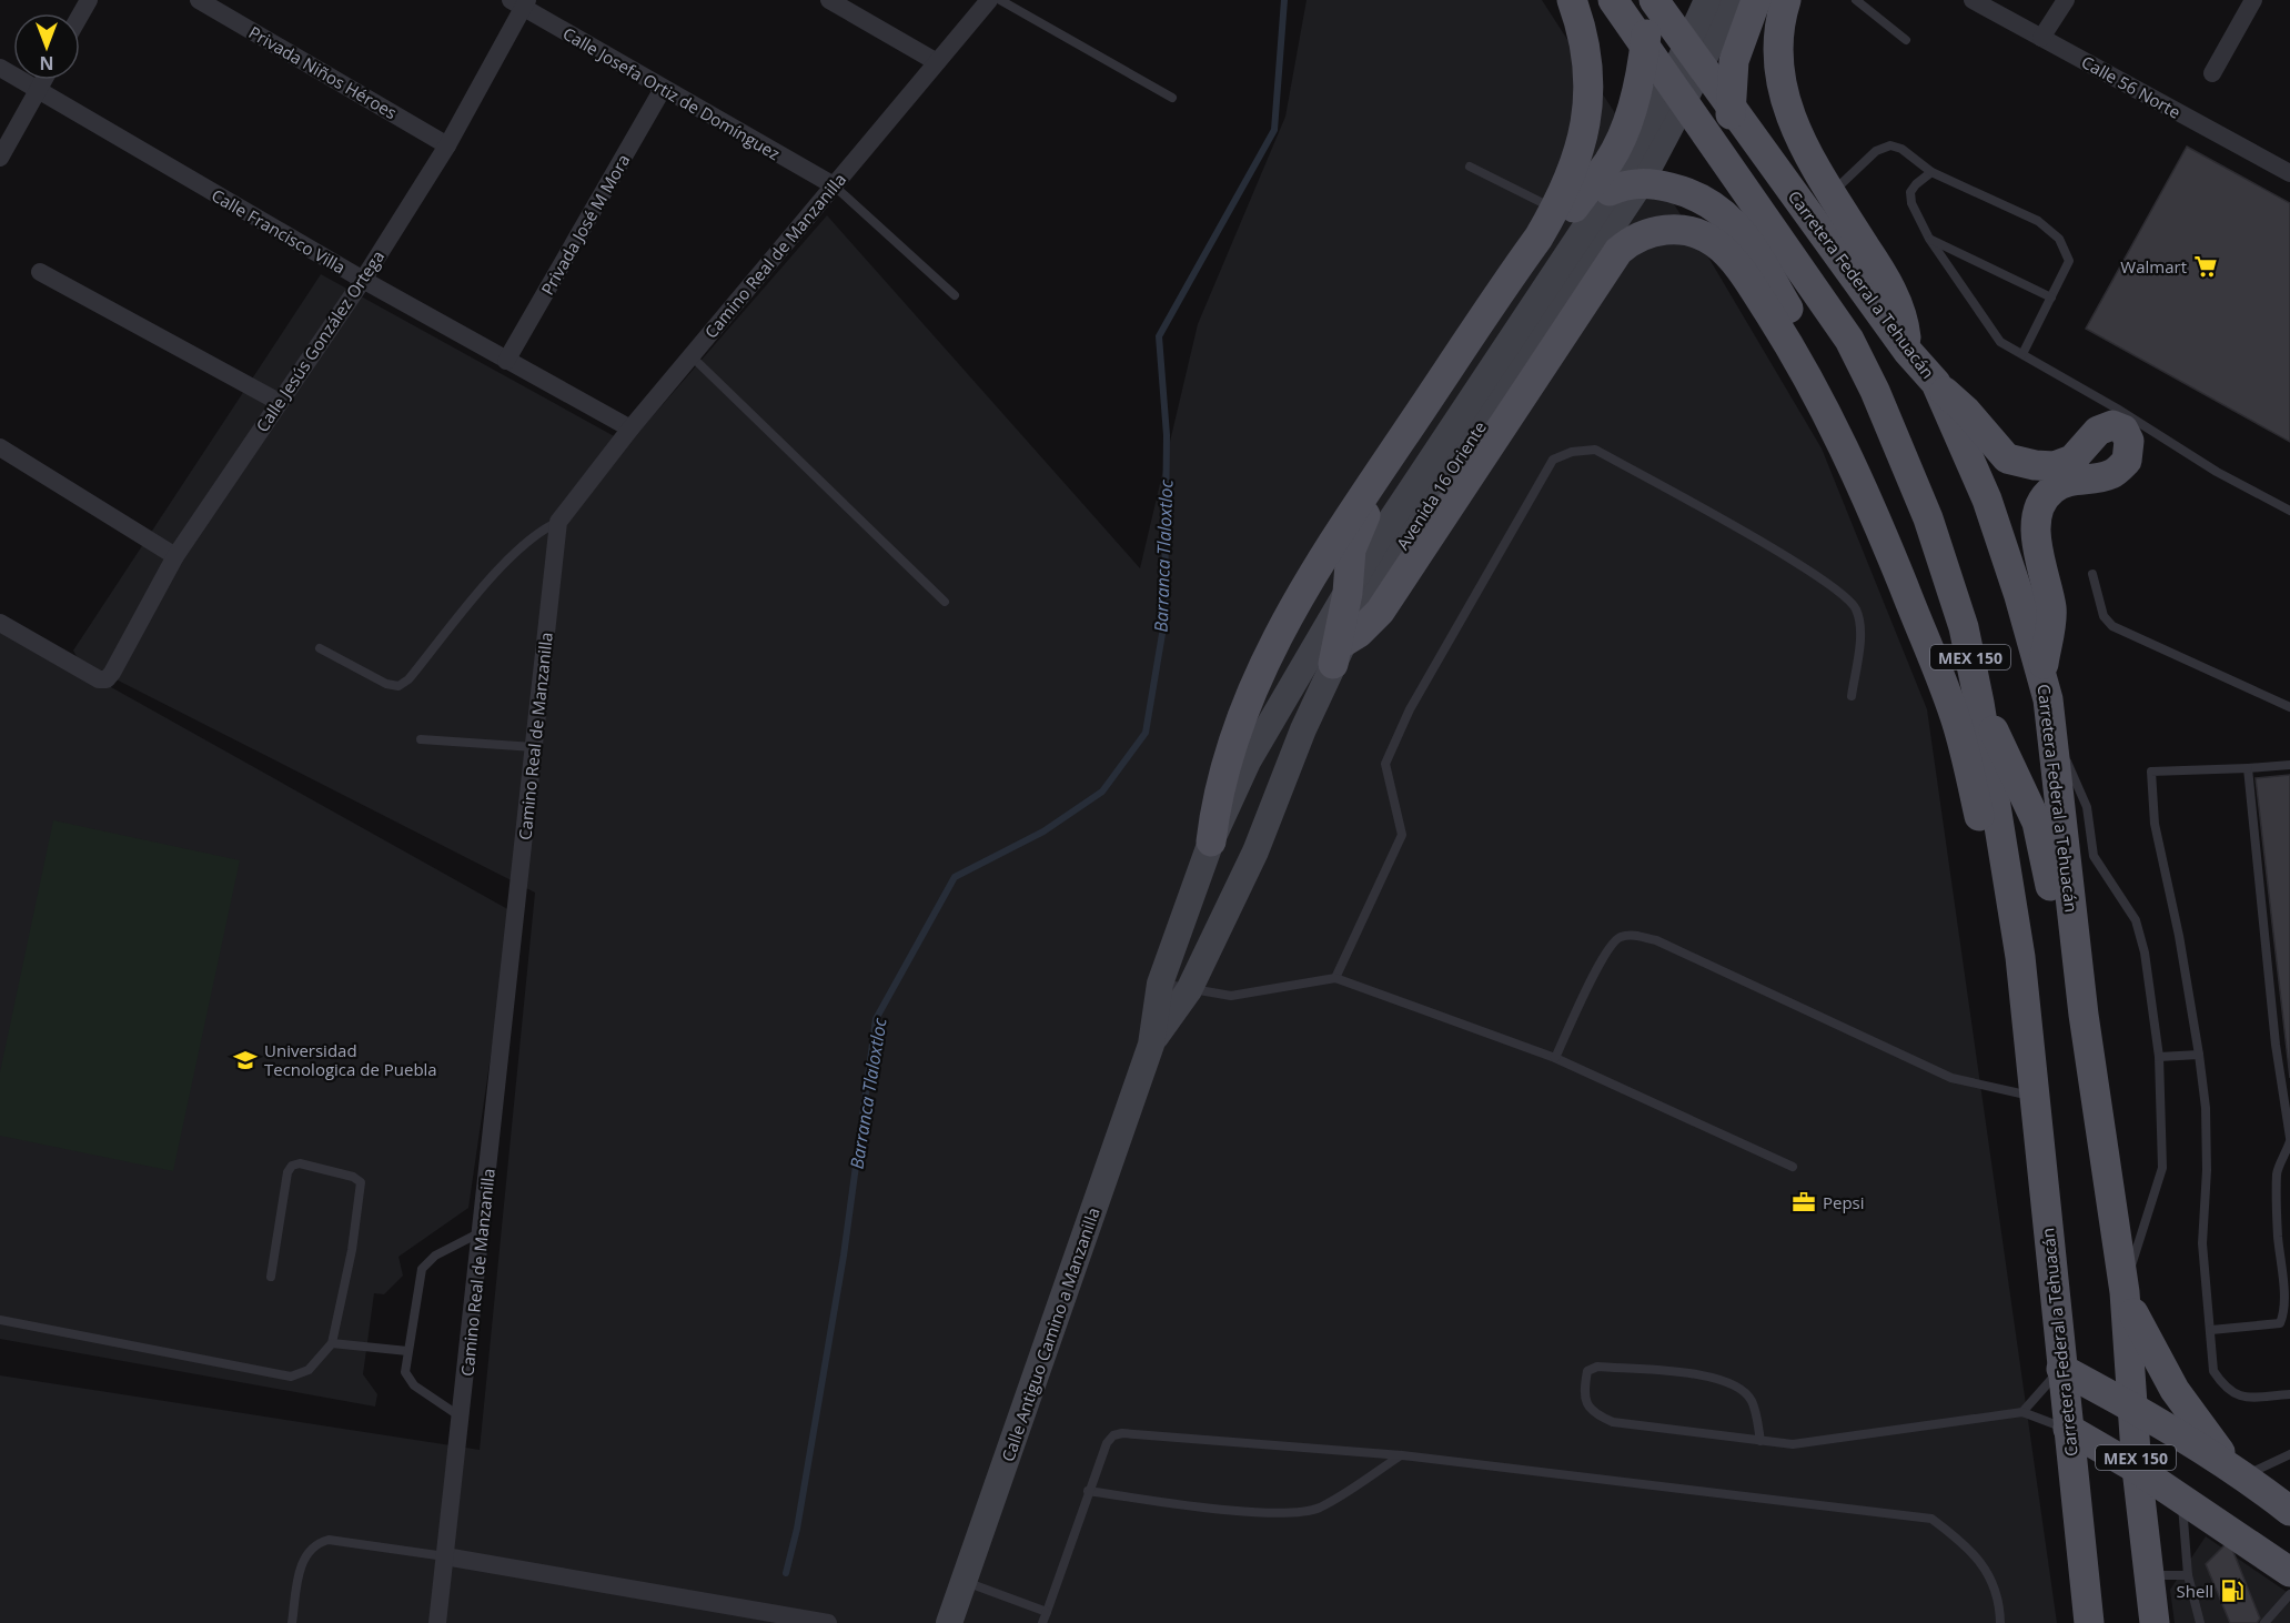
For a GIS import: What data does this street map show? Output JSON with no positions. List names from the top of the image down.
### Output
{
  "streets": {
    "main road": [
      "Carretera Federal a Tehuacán",
      "Avenida 16 Oriente",
      "MEX 150",
      "Calle Antiguo Camino a Manzanilla"
    ],
    "street": [
      "Privada Niños Héroes",
      "Calle 56 Norte",
      "Calle Josefa Ortiz de Domínguez",
      "Privada José M Mora",
      "Calle Francisco Villa",
      "Camino Real de Manzanilla",
      "Calle Jesús González Ortega"
    ]
  },
  "crossings": [
    ["Privada Niños Héroes", "Calle Jesús González Ortega"],
    ["Calle Josefa Ortiz de Domínguez", "Privada José M Mora"],
    ["Calle Josefa Ortiz de Domínguez", "Camino Real de Manzanilla"],
    ["Calle Josefa Ortiz de Domínguez", "Calle Jesús González Ortega"],
    ["Privada José M Mora", "Calle Francisco Villa"],
    ["Calle Francisco Villa", "Camino Real de Manzanilla"],
    ["Calle Francisco Villa", "Calle Jesús González Ortega"],
    ["Carretera Federal a Tehuacán", "Avenida 16 Oriente"],
    ["Carretera Federal a Tehuacán", "MEX 150"],
    ["Avenida 16 Oriente", "MEX 150"],
    ["Avenida 16 Oriente", "Calle Antiguo Camino a Manzanilla"]
  ],
  "water": ["Barranca Tlaloxtloc"],
  "places": {
    "supermarket": ["Walmart"],
    "school or university": ["Universidad Tecnologica de Puebla"],
    "office": ["Pepsi"],
    "fuel station": ["Shell"]
  },
  "north": "bottom"
}
